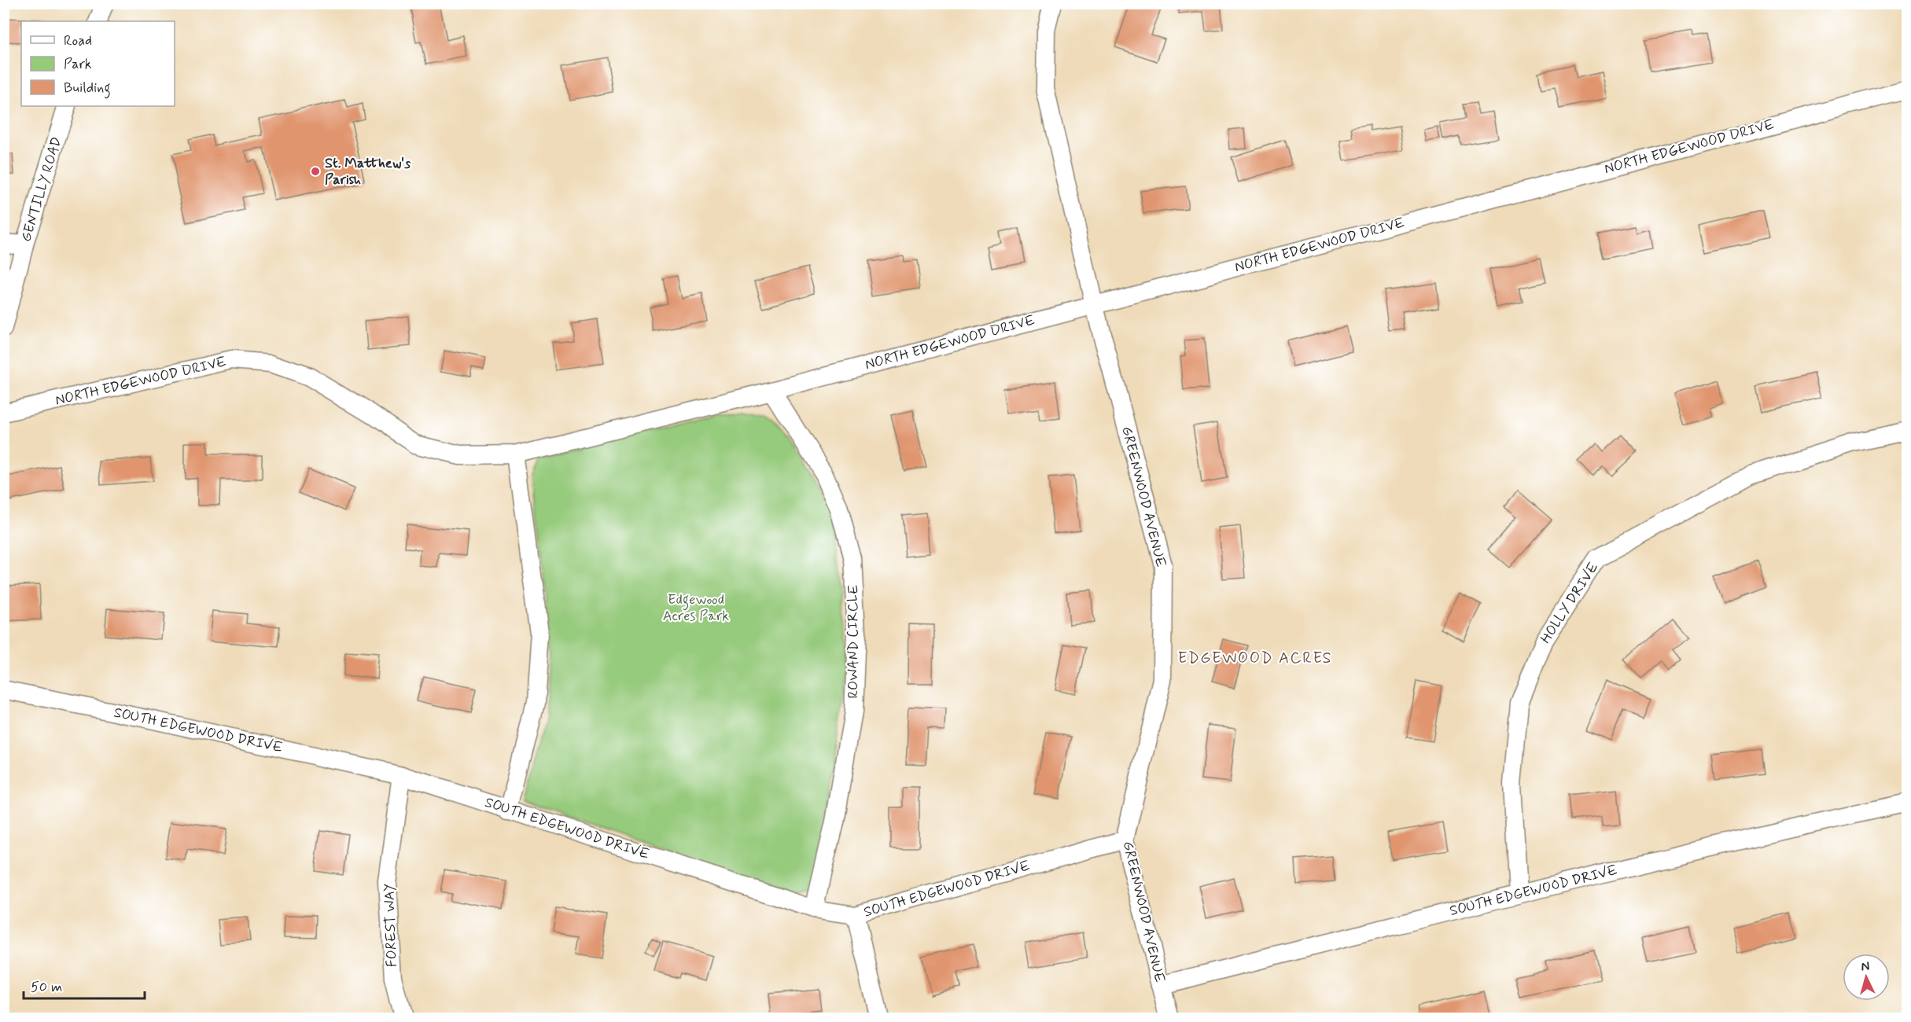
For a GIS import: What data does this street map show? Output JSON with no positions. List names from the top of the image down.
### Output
{
  "streets": {
    "street": [
      "NORTH EDGEWOOD DRIVE",
      "GENTILLY ROAD",
      "GREENWOOD AVENUE",
      "HOLLY DRIVE",
      "ROWAND CIRCLE",
      "SOUTH EDGEWOOD DRIVE",
      "FOREST WAY"
    ]
  },
  "crossings": [
    ["NORTH EDGEWOOD DRIVE", "GREENWOOD AVENUE"],
    ["NORTH EDGEWOOD DRIVE", "ROWAND CIRCLE"],
    ["GREENWOOD AVENUE", "SOUTH EDGEWOOD DRIVE"],
    ["HOLLY DRIVE", "SOUTH EDGEWOOD DRIVE"],
    ["ROWAND CIRCLE", "SOUTH EDGEWOOD DRIVE"],
    ["SOUTH EDGEWOOD DRIVE", "FOREST WAY"]
  ],
  "districts": ["EDGEWOOD ACRES"],
  "parks": ["Edgewood Acres Park"],
  "places": ["St. Matthew's Parish"],
  "legend": ["Road", "Park", "Building"],
  "scale_bar": "50 m",
  "north": "top"
}
